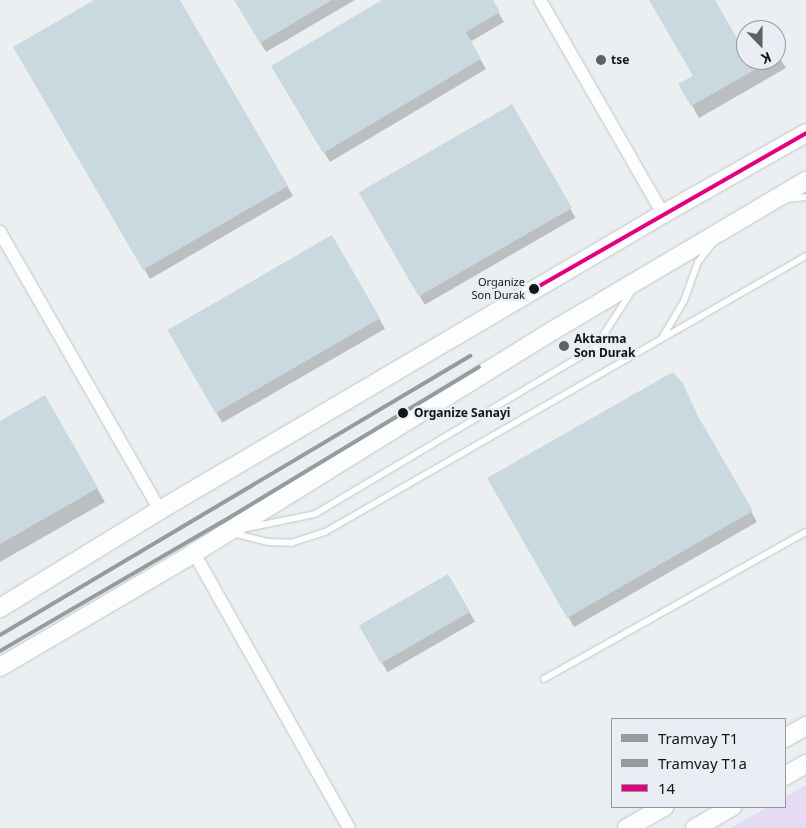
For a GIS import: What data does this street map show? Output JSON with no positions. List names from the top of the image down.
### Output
{
  "places": [
    "tse",
    "Organize Son Durak",
    "Aktarma Son Durak",
    "Organize Sanayi"
  ],
  "lines": ["transit line 14", "tram line T1a", "tram line T1"],
  "legend": ["Tramvay T1", "Tramvay T1a", "14"],
  "north": "bottom"
}
